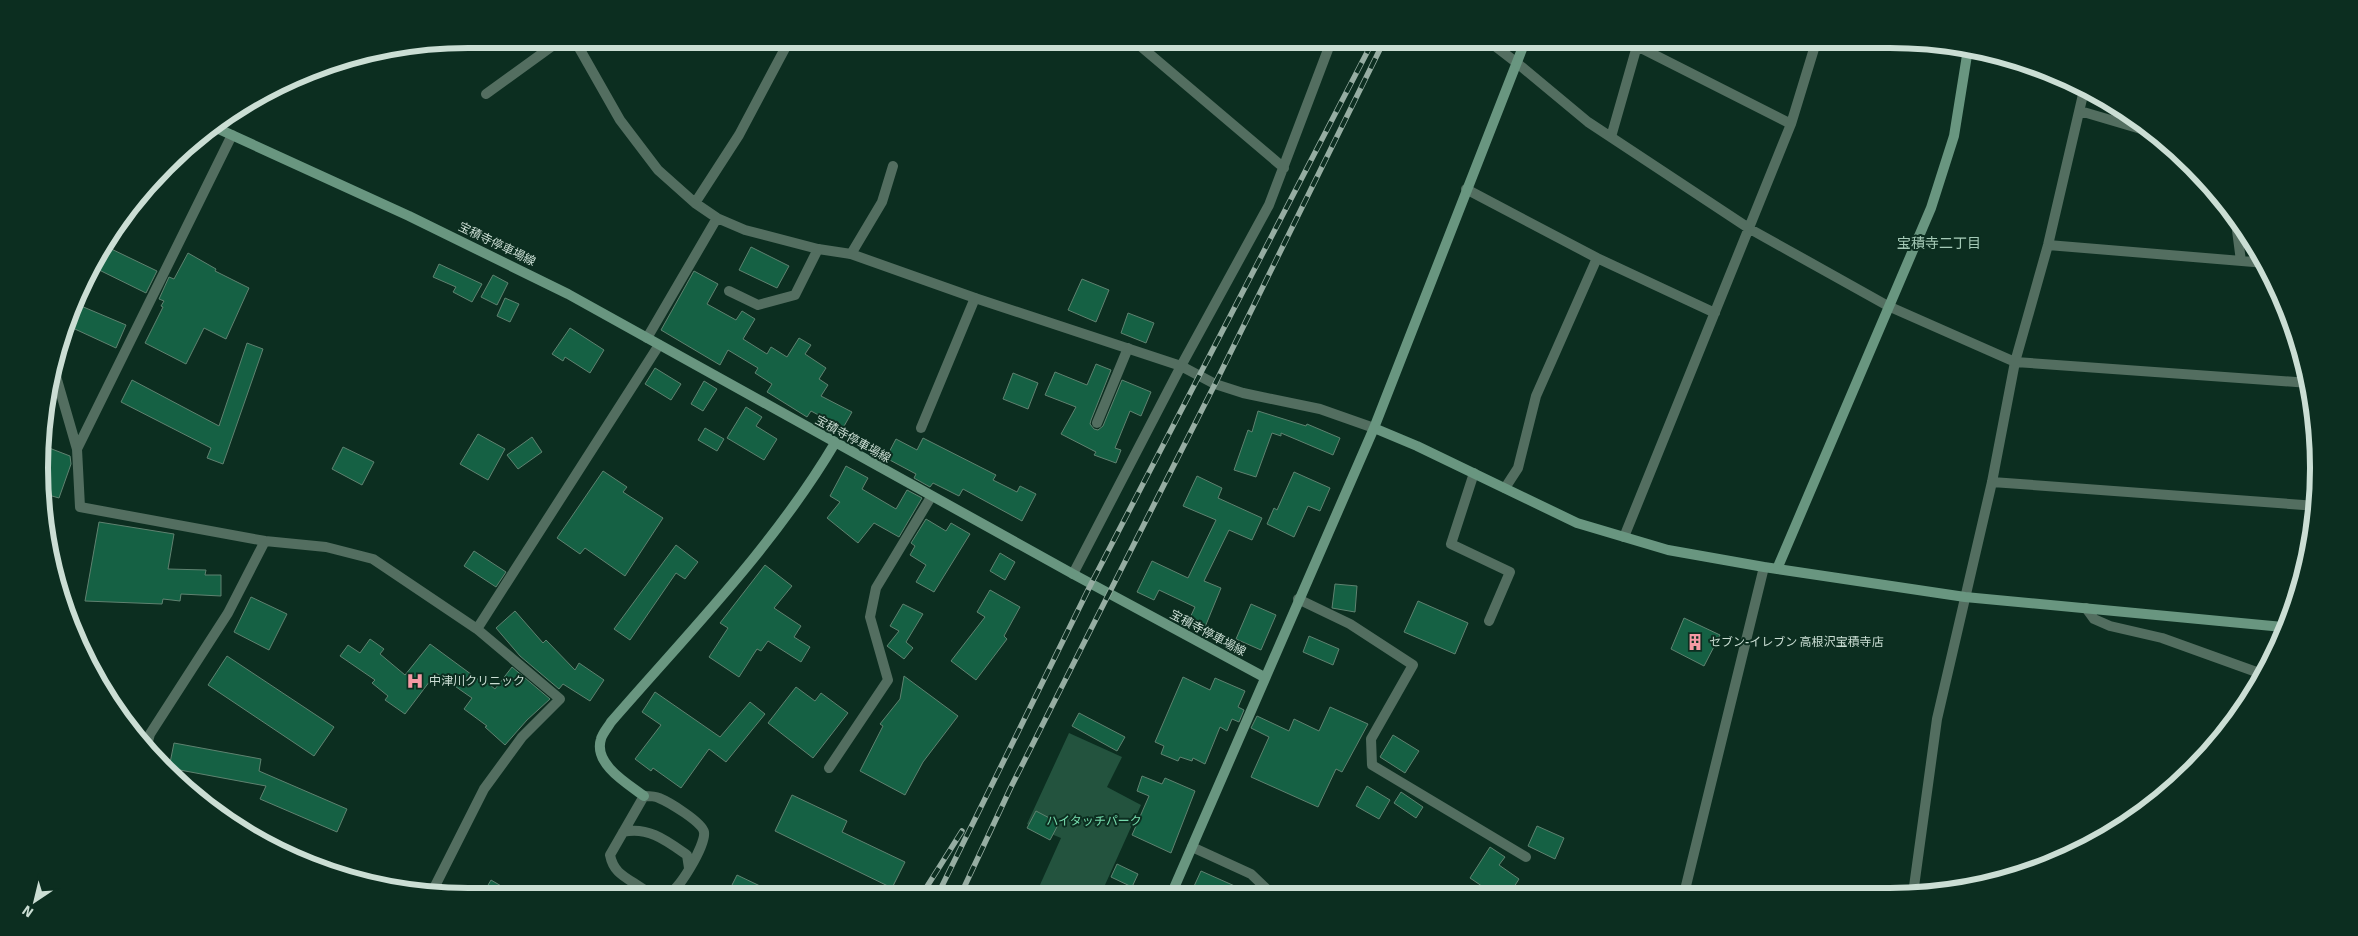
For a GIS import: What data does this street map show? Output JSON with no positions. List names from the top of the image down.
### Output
{
  "streets": {
    "street": ["宝積寺停車場線"]
  },
  "districts": ["宝積寺二丁目"],
  "parks": ["ハイタッチパーク"],
  "places": {
    "building": ["セブン-イレブン 高根沢宝積寺店"],
    "hospital": ["中津川クリニック"]
  },
  "north": "bottom left"
}
